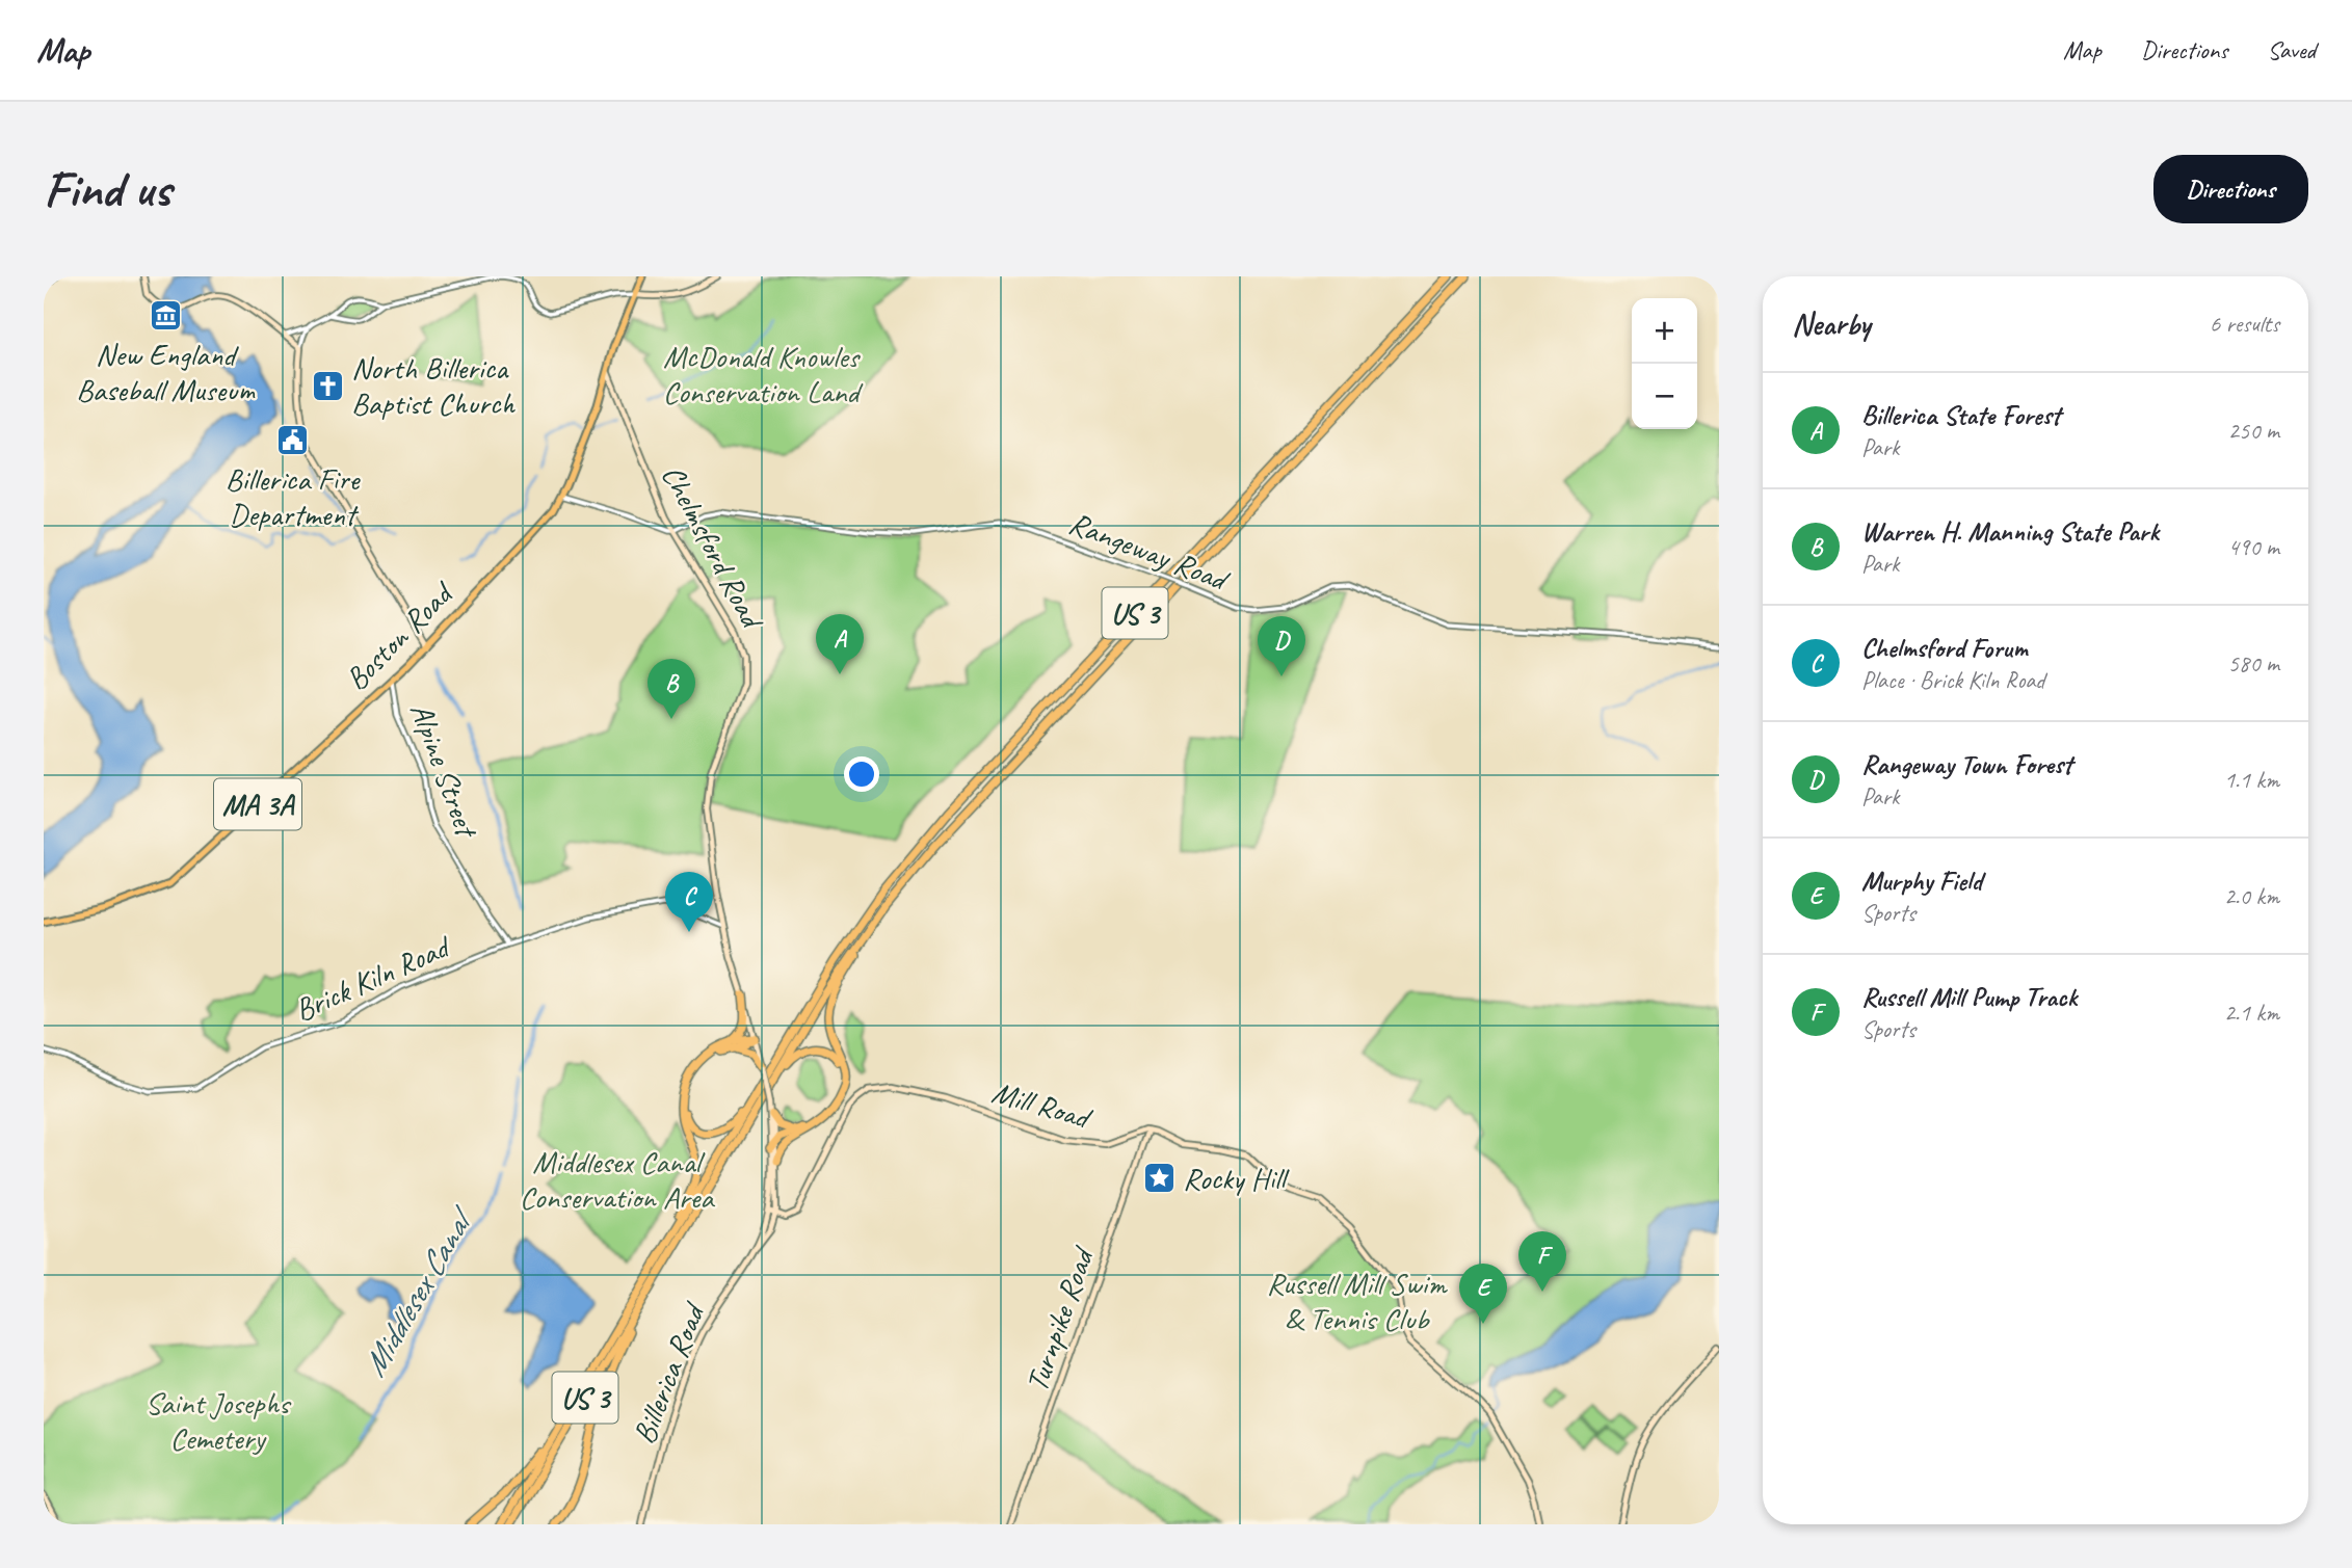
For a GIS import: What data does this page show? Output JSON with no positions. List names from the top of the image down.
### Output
{
  "streets": {
    "highway": ["US 3"],
    "main road": [
      "Chelmsford Road",
      "Boston Road",
      "MA 3A",
      "Mill Road",
      "Turnpike Road",
      "Billerica Road"
    ],
    "street": ["Rangeway Road", "Alpine Street", "Brick Kiln Road"]
  },
  "crossings": [
    ["Chelmsford Road", "Rangeway Road"],
    ["Chelmsford Road", "Boston Road"],
    ["Chelmsford Road", "Brick Kiln Road"],
    ["Chelmsford Road", "Billerica Road"],
    ["Boston Road", "Alpine Street"],
    ["Alpine Street", "Brick Kiln Road"],
    ["Mill Road", "Turnpike Road"],
    ["Mill Road", "Billerica Road"]
  ],
  "water": ["Middlesex Canal"],
  "parks": [
    "McDonald Knowles Conservation Land",
    "Middlesex Canal Conservation Area",
    "Russell Mill Swim & Tennis Club",
    "Saint Josephs Cemetery"
  ],
  "places": {
    "museum": ["New England Baseball Museum"],
    "church": ["North Billerica Baptist Church"],
    "public building": ["Billerica Fire Department"],
    "place": ["Rocky Hill"]
  },
  "page": {
    "header": "Map",
    "nav": ["Map", "Directions", "Saved"],
    "buttons": "Directions",
    "title": "Find us",
    "heading": ["Nearby", "6 results"],
    "map_buttons": ["+", "−"],
    "list": [
      {
        "mark": "A",
        "name": "Billerica State Forest",
        "note": "Park",
        "value": "250 m"
      },
      {
        "mark": "B",
        "name": "Warren H. Manning State Park",
        "note": "Park",
        "value": "490 m"
      },
      {
        "mark": "C",
        "name": "Chelmsford Forum",
        "note": "Place · Brick Kiln Road",
        "value": "580 m"
      },
      {
        "mark": "D",
        "name": "Rangeway Town Forest",
        "note": "Park",
        "value": "1.1 km"
      },
      {
        "mark": "E",
        "name": "Murphy Field",
        "note": "Sports",
        "value": "2.0 km"
      },
      {
        "mark": "F",
        "name": "Russell Mill Pump Track",
        "note": "Sports",
        "value": "2.1 km"
      }
    ],
    "pins": [
      "A",
      "D",
      "B",
      "C",
      "F",
      "E"
    ]
  }
}
